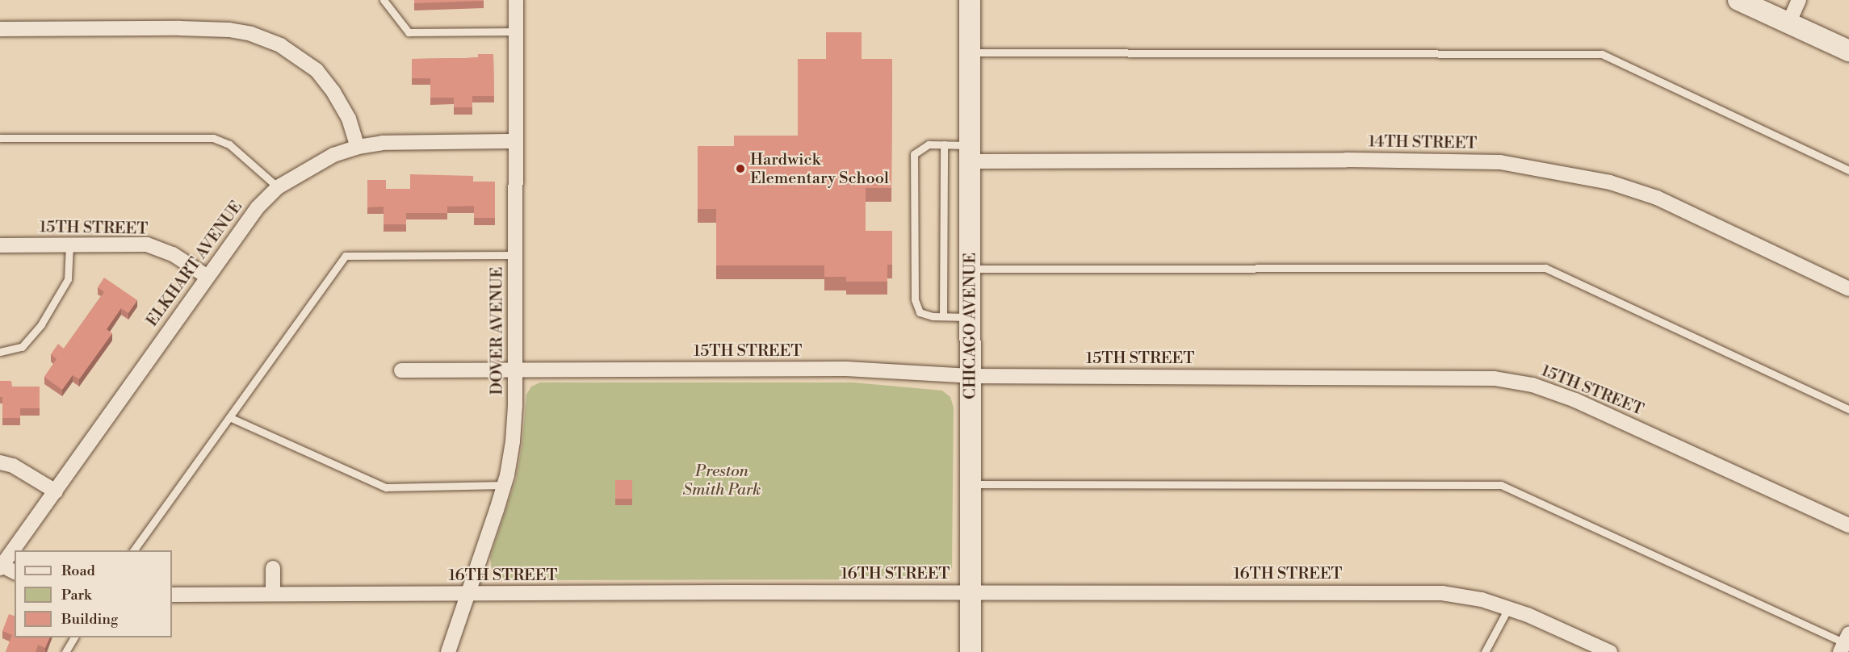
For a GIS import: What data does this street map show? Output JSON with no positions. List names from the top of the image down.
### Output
{
  "streets": {
    "street": [
      "14TH STREET",
      "15TH STREET",
      "ELKHART AVENUE",
      "CHICAGO AVENUE",
      "DOVER AVENUE",
      "16TH STREET"
    ]
  },
  "crossings": [
    ["14TH STREET", "CHICAGO AVENUE"],
    ["15TH STREET", "ELKHART AVENUE"],
    ["15TH STREET", "CHICAGO AVENUE"],
    ["15TH STREET", "DOVER AVENUE"],
    ["ELKHART AVENUE", "DOVER AVENUE"],
    ["CHICAGO AVENUE", "16TH STREET"],
    ["DOVER AVENUE", "16TH STREET"]
  ],
  "parks": ["Preston Smith Park"],
  "places": ["Hardwick Elementary School"],
  "legend": ["Road", "Park", "Building"]
}
